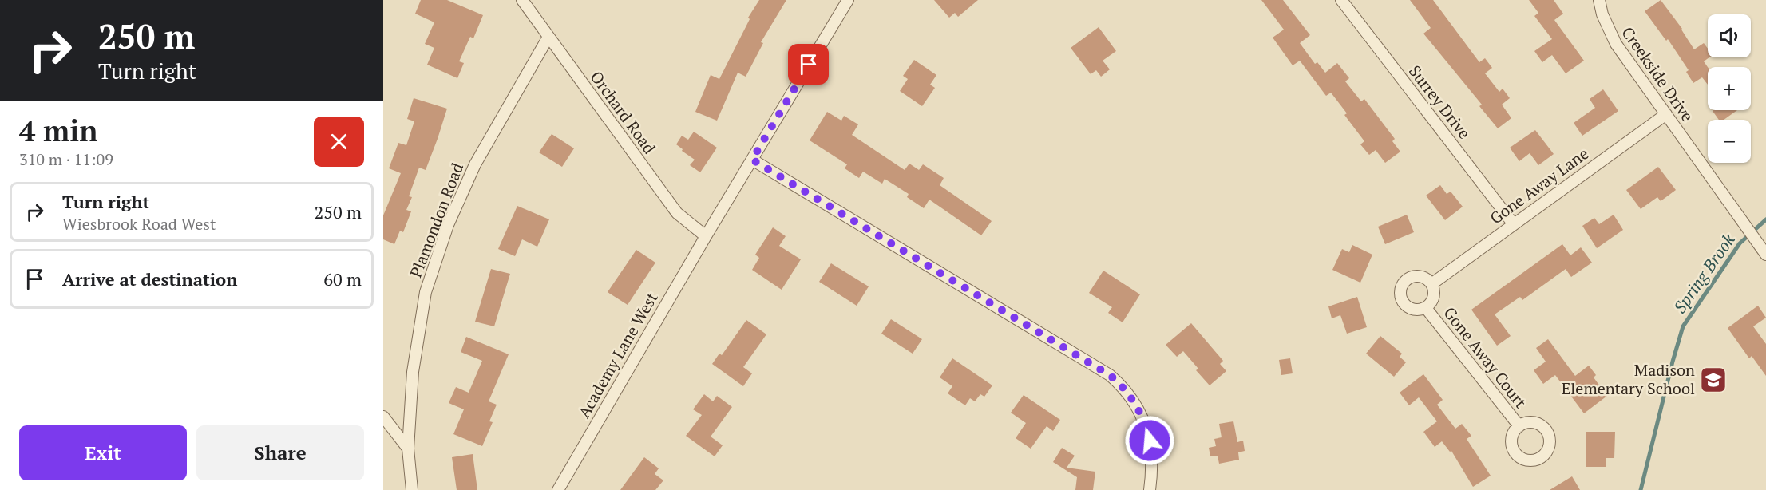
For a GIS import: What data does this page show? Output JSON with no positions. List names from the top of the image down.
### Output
{
  "streets": {
    "street": [
      "Creekside Drive",
      "Surrey Drive",
      "Orchard Road",
      "Gone Away Lane",
      "Plamondon Road",
      "Academy Lane West",
      "Gone Away Court"
    ]
  },
  "crossings": [
    ["Creekside Drive", "Gone Away Lane"],
    ["Surrey Drive", "Gone Away Lane"],
    ["Orchard Road", "Plamondon Road"],
    ["Orchard Road", "Academy Lane West"],
    ["Gone Away Lane", "Gone Away Court"]
  ],
  "water": ["Spring Brook"],
  "places": {
    "school or university": ["Madison Elementary School"]
  },
  "page": {
    "turn": ["250 m", "Turn right"],
    "map_buttons": ["+", "−"],
    "heading": ["4 min", "310 m · 11:09"],
    "list": [
      {
        "name": "Turn right",
        "note": "Wiesbrook Road West",
        "value": "250 m"
      },
      {
        "name": "Arrive at destination",
        "value": "60 m"
      }
    ],
    "buttons": ["Exit", "Share"]
  }
}
